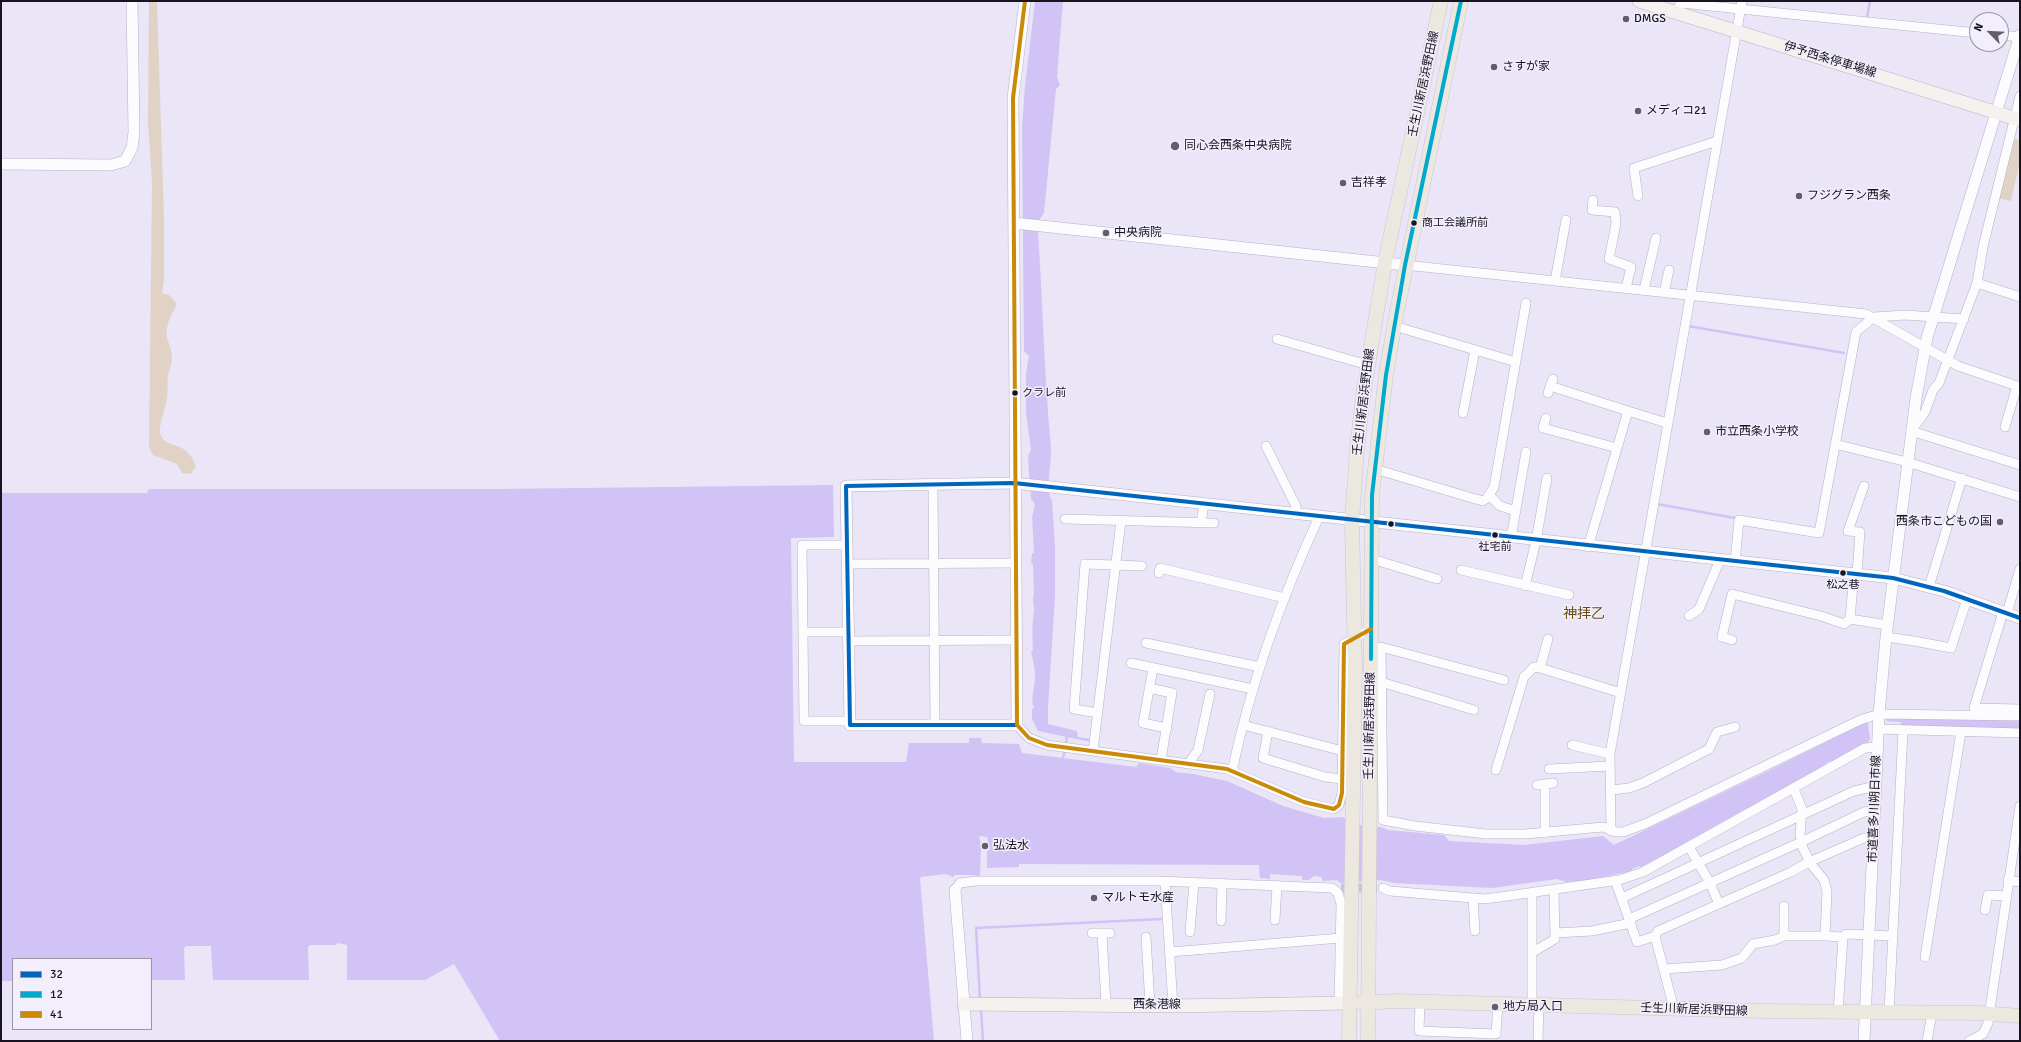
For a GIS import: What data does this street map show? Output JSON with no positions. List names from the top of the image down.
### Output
{
  "streets": {
    "main road": ["伊予西条停車場線", "壬生川新居浜野田線", "西条港線"],
    "street": ["市道喜多川朔日市線"]
  },
  "crossings": [
    ["伊予西条停車場線", "市道喜多川朔日市線"],
    ["壬生川新居浜野田線", "市道喜多川朔日市線"],
    ["壬生川新居浜野田線", "西条港線"]
  ],
  "districts": ["神拝乙"],
  "places": [
    "DMGS",
    "さすが家",
    "メディコ21",
    "同心会西条中央病院",
    "吉祥孝",
    "フジグラン西条",
    "商工会議所前",
    "中央病院",
    "クラレ前",
    "市立西条小学校",
    "西条市こどもの国",
    "社宅前",
    "松之巷",
    "弘法水",
    "マルトモ水産",
    "地方局入口"
  ],
  "lines": ["transit line 12", "transit line 41", "transit line 32"],
  "legend": ["32", "12", "41"],
  "north": "top left"
}
